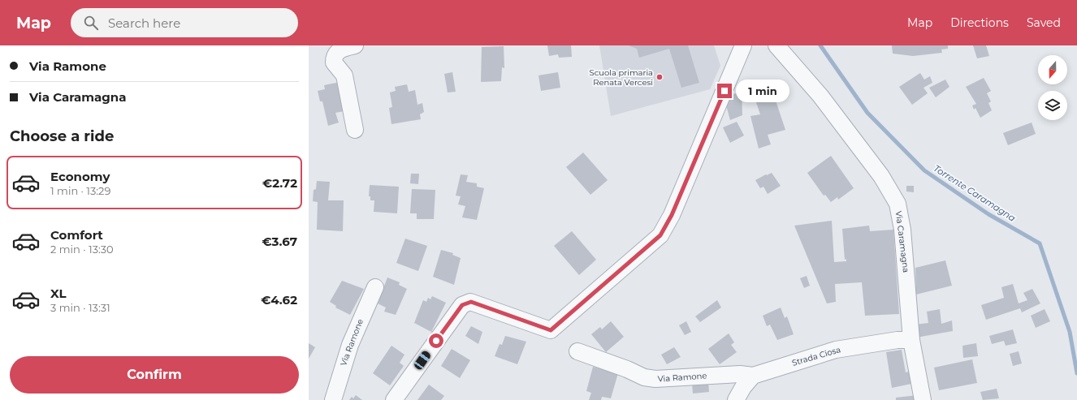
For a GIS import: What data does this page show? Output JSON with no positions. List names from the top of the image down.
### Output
{
  "streets": {
    "street": ["Via Caramagna", "Via Ramone", "Strada Ciosa"]
  },
  "crossings": [
    ["Via Caramagna", "Strada Ciosa"],
    ["Via Ramone", "Strada Ciosa"]
  ],
  "water": ["Torrente Caramagna"],
  "places": ["Scuola primaria Renata Vercesi"],
  "north": "bottom",
  "page": {
    "header": "Map",
    "search": "Search here",
    "nav": ["Map", "Directions", "Saved"],
    "banner": ["Via Ramone", "Via Caramagna"],
    "bubble": "1 min",
    "heading": "Choose a ride",
    "list": [
      {
        "name": "Economy",
        "note": "1 min · 13:29",
        "value": "€2.72"
      },
      {
        "name": "Comfort",
        "note": "2 min · 13:30",
        "value": "€3.67"
      },
      {
        "name": "XL",
        "note": "3 min · 13:31",
        "value": "€4.62"
      }
    ],
    "buttons": "Confirm"
  }
}
